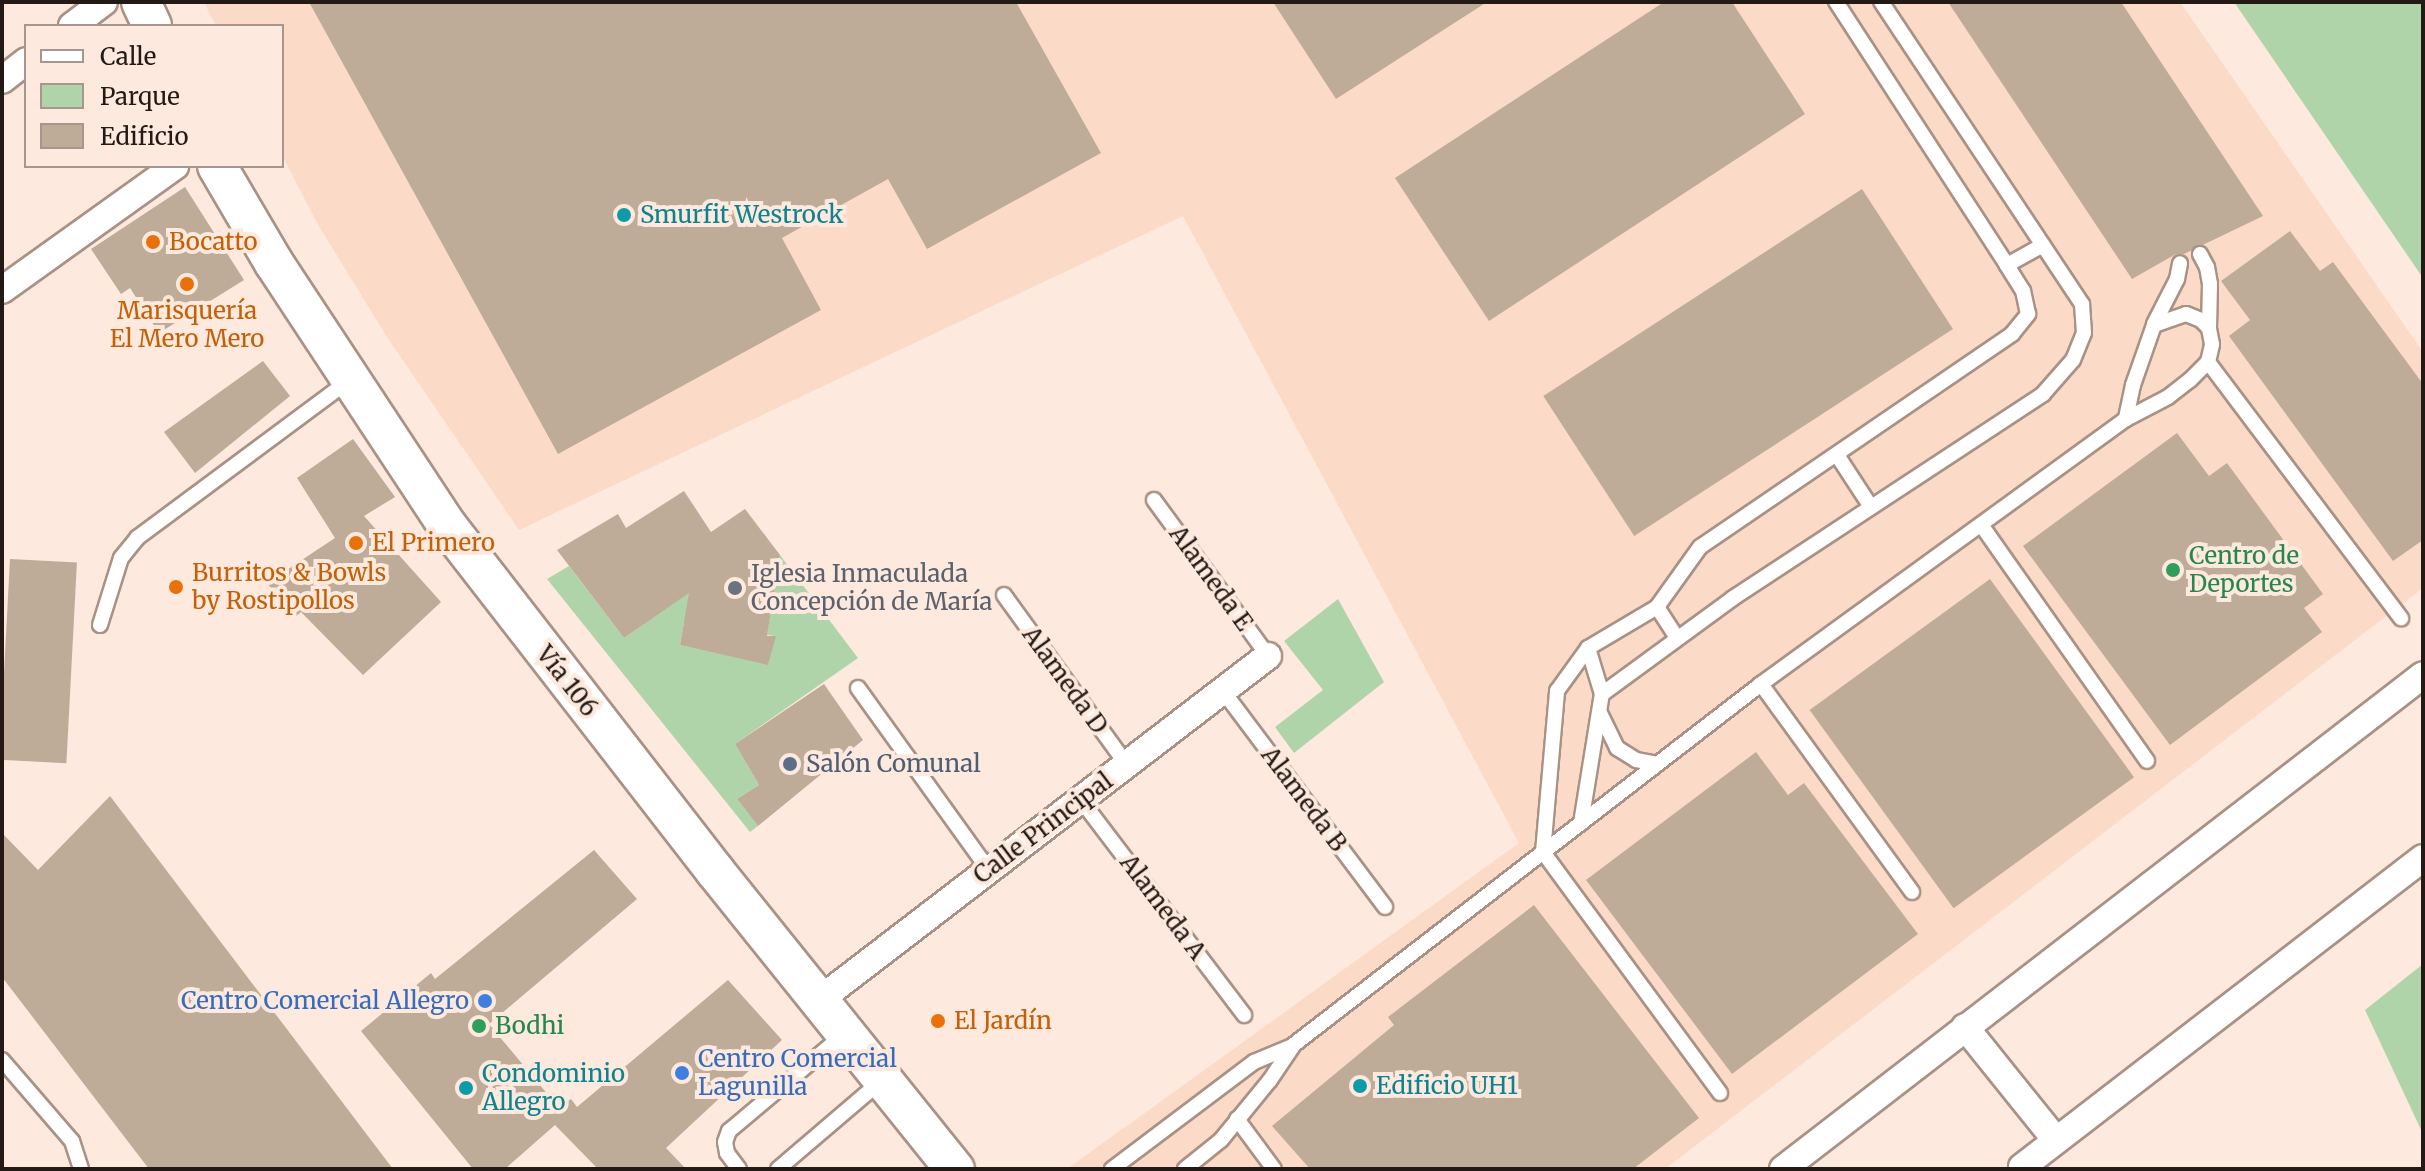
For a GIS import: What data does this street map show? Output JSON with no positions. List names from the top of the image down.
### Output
{
  "streets": {
    "main road": ["Vía 106"],
    "street": ["Calle Principal"],
    "lane": [
      "Alameda E",
      "Alameda D",
      "Alameda B",
      "Alameda A"
    ]
  },
  "crossings": [
    ["Alameda E", "Calle Principal"],
    ["Alameda D", "Calle Principal"],
    ["Vía 106", "Calle Principal"],
    ["Alameda B", "Calle Principal"],
    ["Calle Principal", "Alameda A"]
  ],
  "places": [
    "Smurfit Westrock",
    "Bocatto",
    "Marisquería El Mero Mero",
    "El Primero",
    "Centro de Deportes",
    "Burritos & Bowls by Rostipollos",
    "Iglesia Inmaculada Concepción de María",
    "Salón Comunal",
    "Centro Comercial Allegro",
    "El Jardín",
    "Bodhi",
    "Centro Comercial Lagunilla",
    "Edificio UH1",
    "Condominio Allegro"
  ],
  "legend": ["Calle", "Parque", "Edificio"]
}
